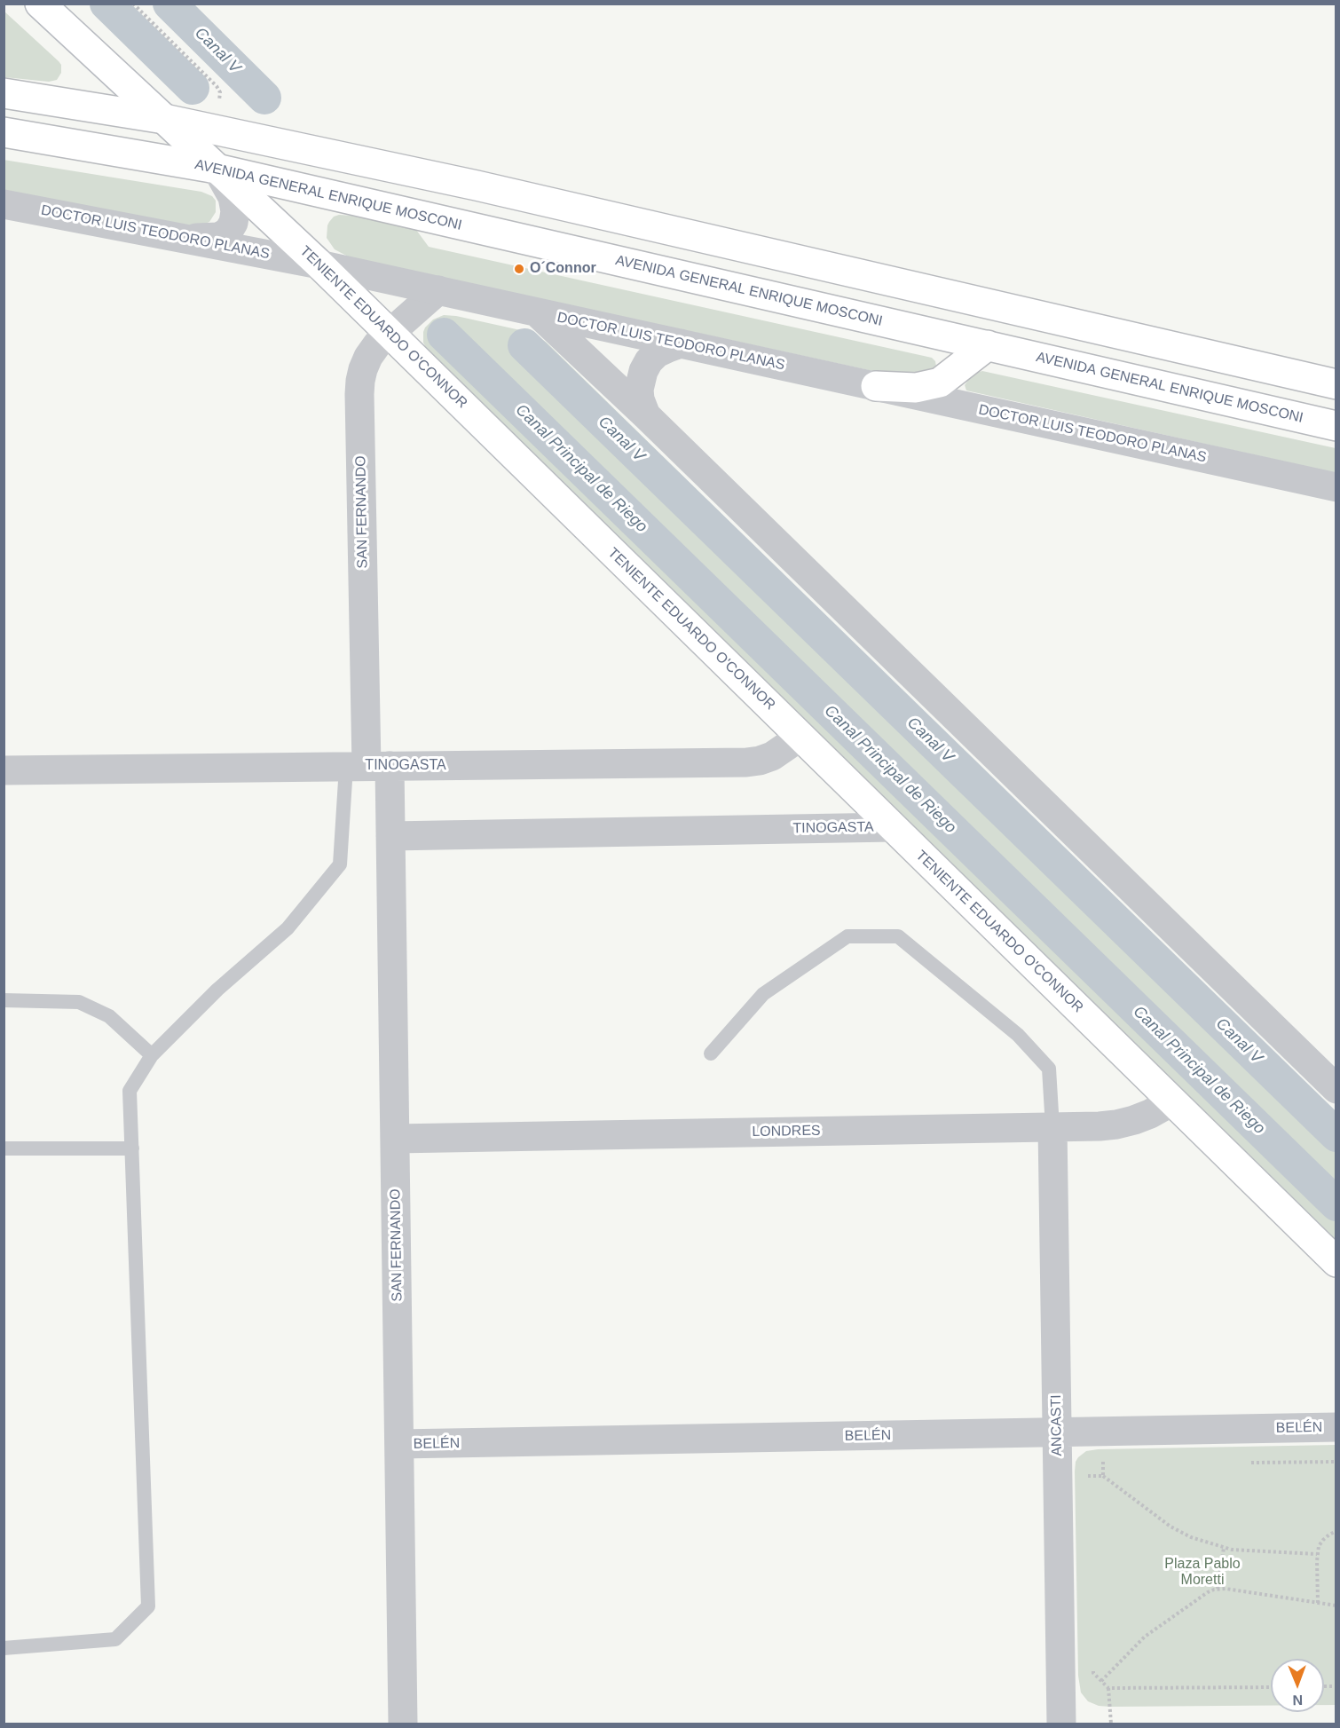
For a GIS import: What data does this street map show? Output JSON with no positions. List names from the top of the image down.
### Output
{
  "streets": {
    "main road": ["AVENIDA GENERAL ENRIQUE MOSCONI", "TENIENTE EDUARDO O'CONNOR"],
    "street": [
      "DOCTOR LUIS TEODORO PLANAS",
      "SAN FERNANDO",
      "TINOGASTA",
      "LONDRES",
      "ANCASTI",
      "BELÉN"
    ]
  },
  "crossings": [
    ["AVENIDA GENERAL ENRIQUE MOSCONI", "TENIENTE EDUARDO O'CONNOR"],
    ["DOCTOR LUIS TEODORO PLANAS", "TENIENTE EDUARDO O'CONNOR"],
    ["DOCTOR LUIS TEODORO PLANAS", "SAN FERNANDO"],
    ["TENIENTE EDUARDO O'CONNOR", "SAN FERNANDO"],
    ["TENIENTE EDUARDO O'CONNOR", "TINOGASTA"],
    ["TENIENTE EDUARDO O'CONNOR", "LONDRES"],
    ["SAN FERNANDO", "TINOGASTA"],
    ["SAN FERNANDO", "LONDRES"],
    ["SAN FERNANDO", "BELÉN"],
    ["LONDRES", "ANCASTI"],
    ["ANCASTI", "BELÉN"]
  ],
  "water": ["Canal V", "Canal Principal de Riego"],
  "parks": ["Plaza Pablo Moretti"],
  "places": ["O´Connor"],
  "north": "bottom"
}
